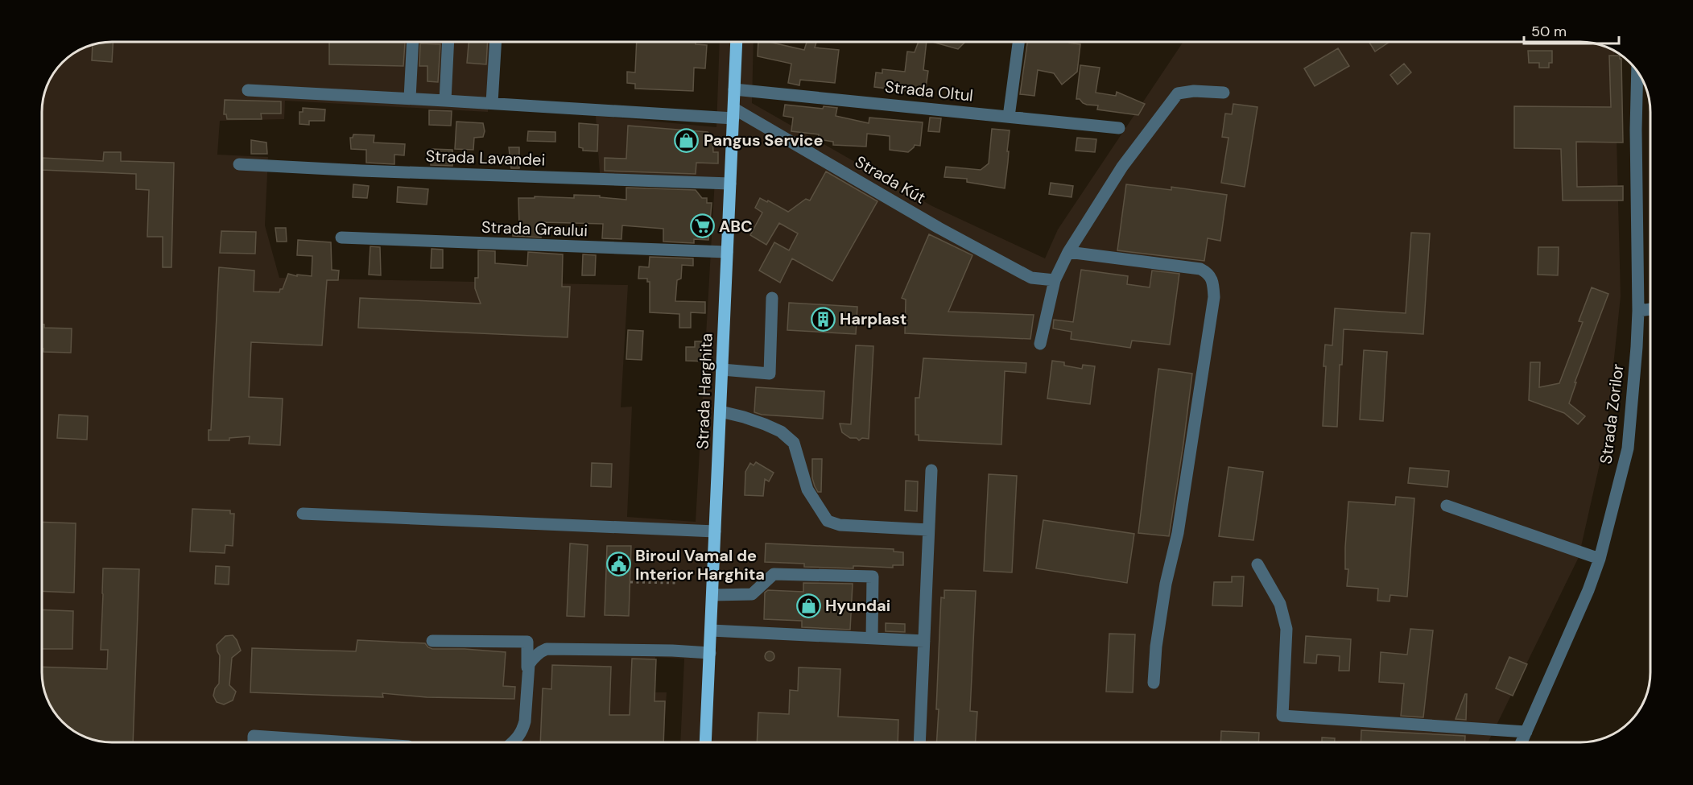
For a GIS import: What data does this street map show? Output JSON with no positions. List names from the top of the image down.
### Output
{
  "streets": {
    "main road": ["Strada Harghita"],
    "street": [
      "Strada Oltul",
      "Strada Lavandei",
      "Strada Kút",
      "Strada Graului",
      "Strada Zorilor"
    ]
  },
  "crossings": [
    ["Strada Oltul", "Strada Harghita"],
    ["Strada Lavandei", "Strada Harghita"],
    ["Strada Kút", "Strada Harghita"],
    ["Strada Graului", "Strada Harghita"]
  ],
  "places": {
    "shop": ["Pangus Service", "Hyundai"],
    "supermarket": ["ABC"],
    "building": ["Harplast"],
    "public building": ["Biroul Vamal de Interior Harghita"]
  },
  "scale_bar": "50 m"
}
